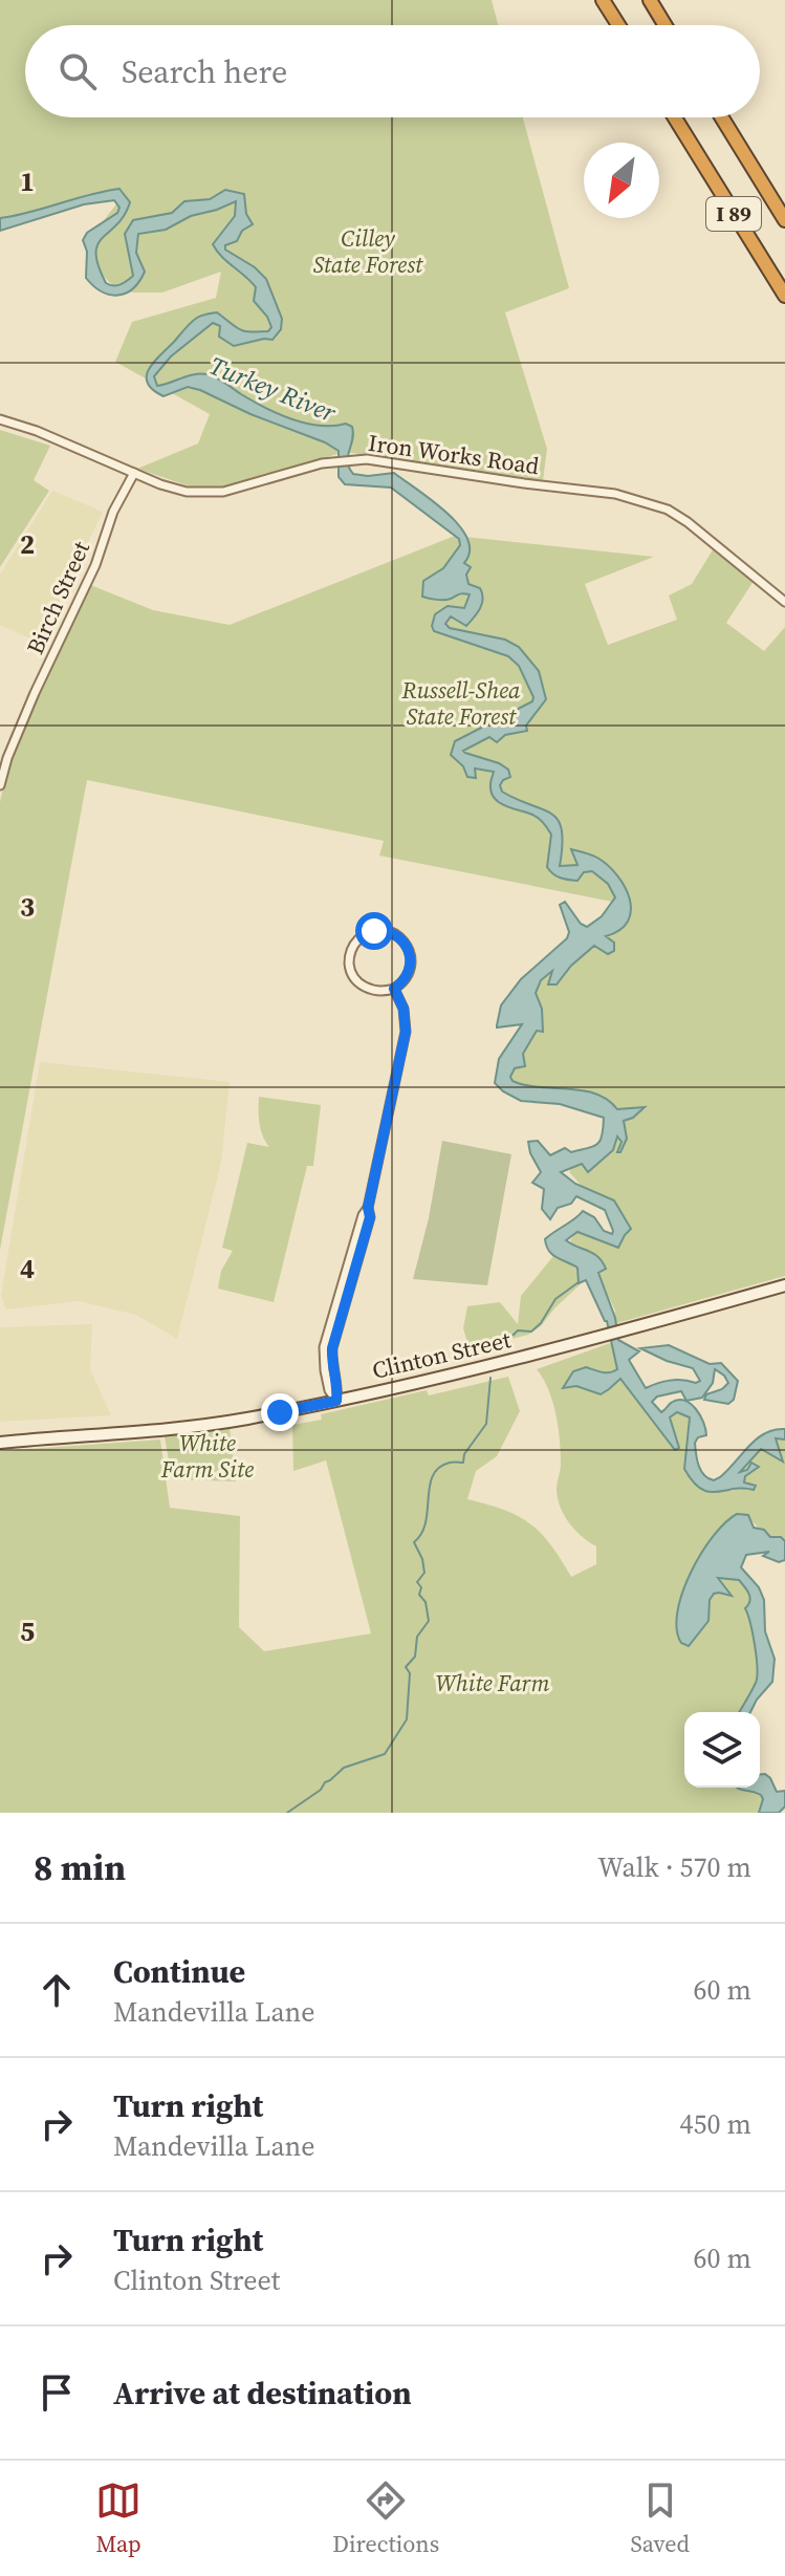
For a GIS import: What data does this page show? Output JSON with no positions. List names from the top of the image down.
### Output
{
  "streets": {
    "highway": ["I 89"],
    "main road": ["Clinton Street"],
    "street": ["Iron Works Road", "Birch Street"]
  },
  "crossings": [
    ["Iron Works Road", "Birch Street"]
  ],
  "water": ["Turkey River"],
  "parks": [
    "Cilley State Forest",
    "Russell-Shea State Forest",
    "White Farm Site",
    "White Farm"
  ],
  "north": "bottom left",
  "page": {
    "search": "Search here",
    "heading": ["8 min", "Walk · 570 m"],
    "list": [
      ["Continue", "Mandevilla Lane", "60 m"],
      ["Turn right", "Mandevilla Lane", "450 m"],
      ["Turn right", "Clinton Street", "60 m"],
      "Arrive at destination"
    ],
    "nav": ["Map", "Directions", "Saved"]
  },
  "grid": {
    "rows": [
      "1",
      "2",
      "3",
      "4",
      "5"
    ]
  }
}
